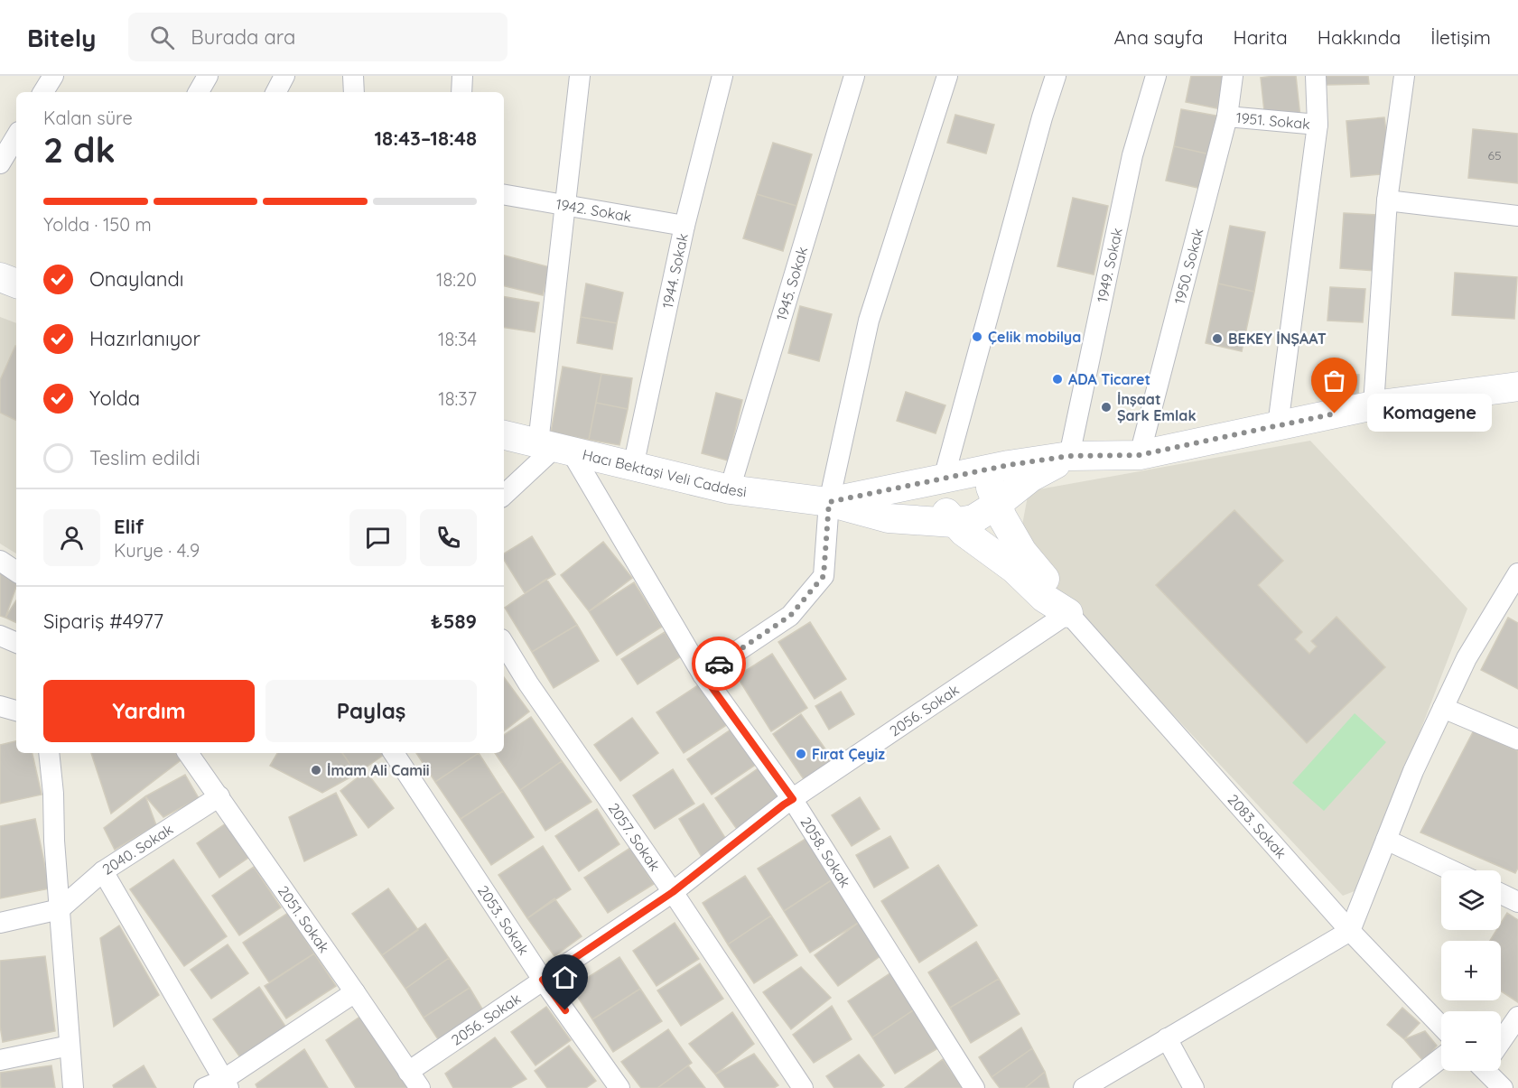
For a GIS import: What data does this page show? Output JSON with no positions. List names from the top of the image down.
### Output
{
  "streets": {
    "street": [
      "1951. Sokak",
      "1942. Sokak",
      "1949. Sokak",
      "1950. Sokak",
      "1944. Sokak",
      "1945. Sokak",
      "Hacı Bektaşi Veli Caddesi",
      "2056. Sokak",
      "2083. Sokak",
      "2057. Sokak",
      "2040. Sokak",
      "2058. Sokak",
      "2051. Sokak",
      "2053. Sokak"
    ]
  },
  "crossings": [
    ["1951. Sokak", "1950. Sokak"],
    ["1942. Sokak", "1944. Sokak"],
    ["1949. Sokak", "Hacı Bektaşi Veli Caddesi"],
    ["1950. Sokak", "Hacı Bektaşi Veli Caddesi"],
    ["1944. Sokak", "Hacı Bektaşi Veli Caddesi"],
    ["1945. Sokak", "Hacı Bektaşi Veli Caddesi"],
    ["Hacı Bektaşi Veli Caddesi", "2058. Sokak"],
    ["2056. Sokak", "2083. Sokak"],
    ["2056. Sokak", "2057. Sokak"],
    ["2056. Sokak", "2058. Sokak"],
    ["2056. Sokak", "2051. Sokak"],
    ["2056. Sokak", "2053. Sokak"],
    ["2040. Sokak", "2051. Sokak"]
  ],
  "places": [
    "Çelik mobilya",
    "BEKEY İNŞAAT",
    "ADA Ticaret",
    "İnşaat Şark Emlak",
    "Komagene",
    "Fırat Çeyiz",
    "İmam Ali Camii"
  ],
  "house_numbers": ["65"],
  "page": {
    "header": "Bitely",
    "search": "Burada ara",
    "nav": [
      "Ana sayfa",
      "Harita",
      "Hakkında",
      "İletişim"
    ],
    "heading": ["2 dk", "Kalan süre", "18:43–18:48"],
    "panel": [
      "Elif",
      "Kurye · 4.9",
      "Sipariş #4977",
      "₺589"
    ],
    "bar": "Yolda · 150 m",
    "list": [
      ["Onaylandı", "18:20"],
      ["Hazırlanıyor", "18:34"],
      ["Yolda", "18:37"],
      "Teslim edildi"
    ],
    "bubble": "Komagene",
    "buttons": ["Yardım", "Paylaş"],
    "map_buttons": ["+", "−"]
  }
}
